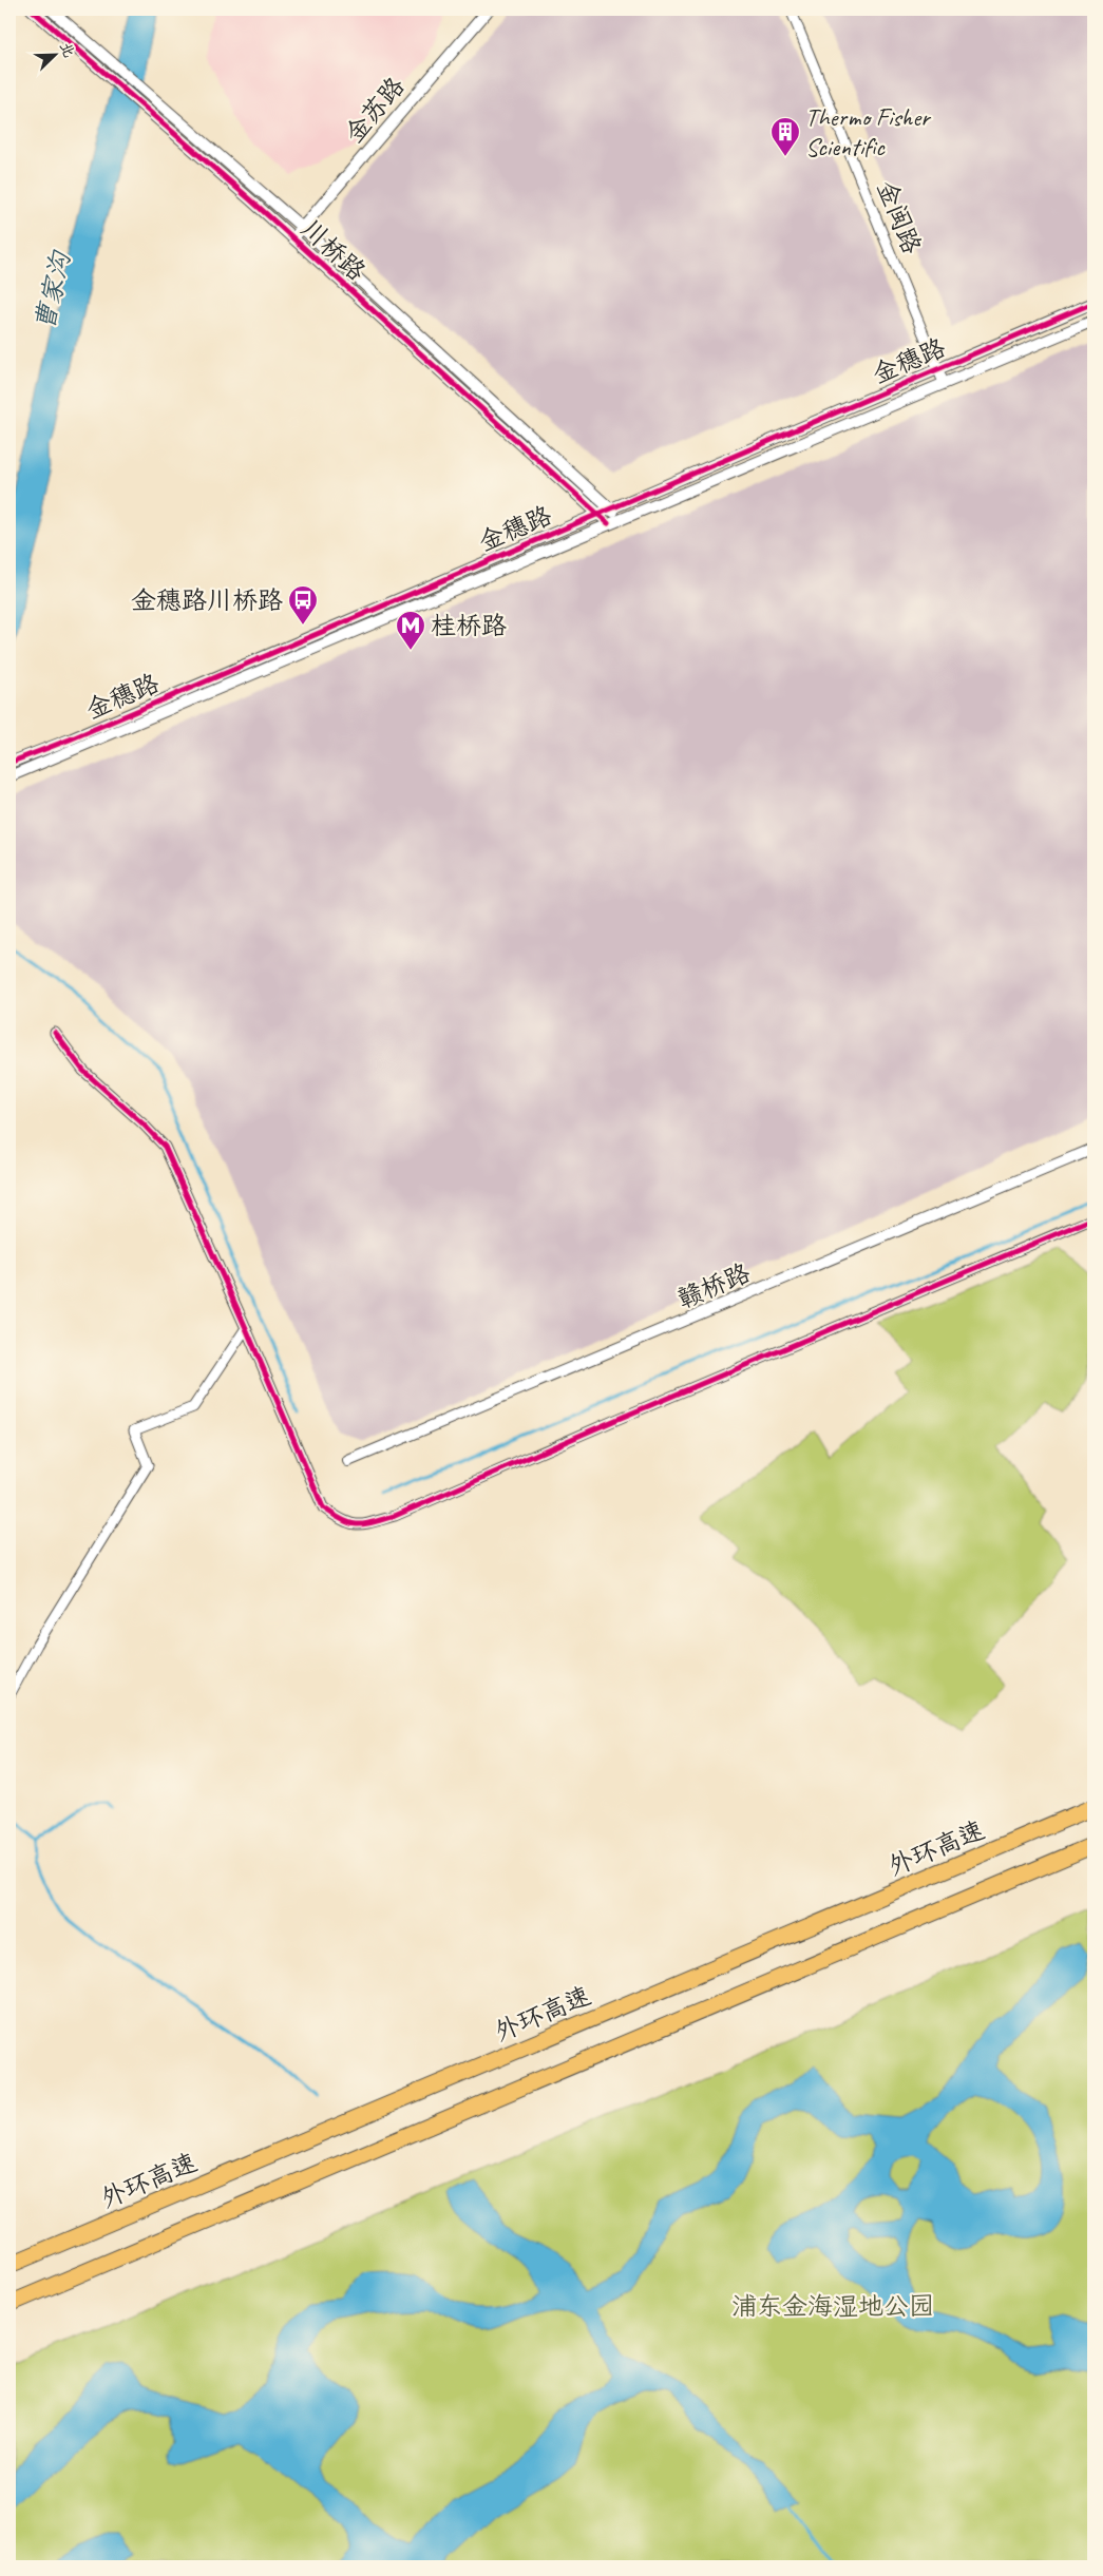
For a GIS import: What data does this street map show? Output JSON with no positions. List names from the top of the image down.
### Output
{
  "streets": {
    "highway": ["外环高速"],
    "street": [
      "金苏路",
      "金闽路",
      "川桥路",
      "金穗路",
      "赣桥路"
    ]
  },
  "crossings": [
    ["金苏路", "川桥路"],
    ["金闽路", "金穗路"],
    ["川桥路", "金穗路"]
  ],
  "water": ["曹家沟"],
  "parks": ["浦东金海湿地公园"],
  "places": {
    "building": ["Thermo Fisher Scientific"],
    "bus stop": ["金穗路川桥路"],
    "metro station": ["桂桥路"]
  },
  "north": "top right"
}
